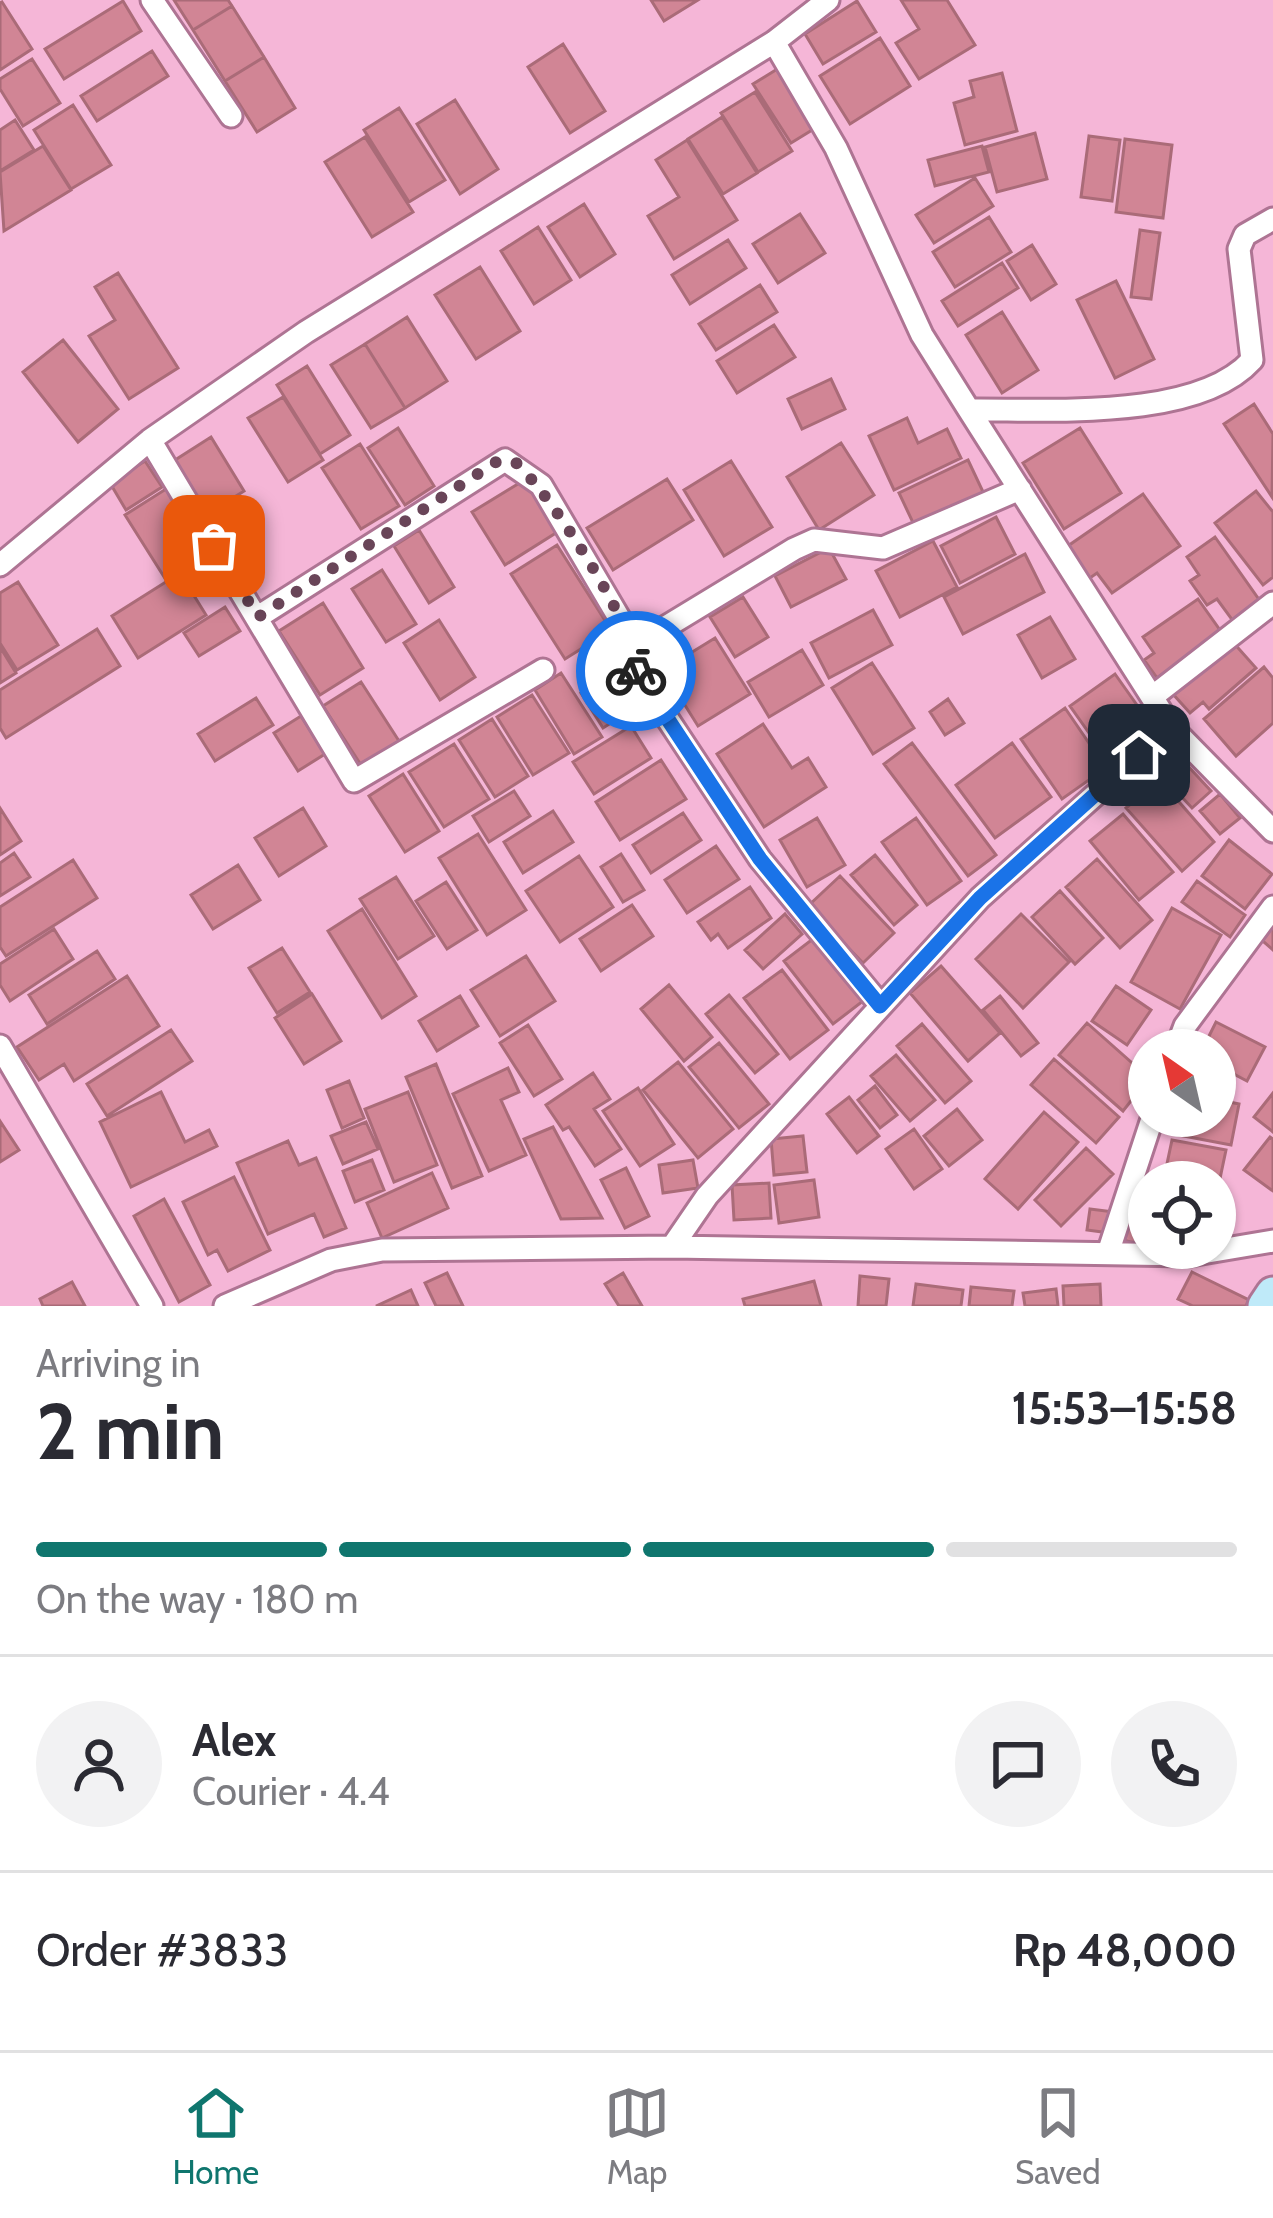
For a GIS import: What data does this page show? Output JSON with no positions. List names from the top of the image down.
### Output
{
  "north": "top left",
  "page": {
    "heading": ["2 min", "Arriving in", "15:53–15:58"],
    "panel": [
      "Alex",
      "Courier · 4.4",
      "Order #3833",
      "Rp 48,000"
    ],
    "bar": "On the way · 180 m",
    "tabs": ["Home", "Map", "Saved"]
  }
}
